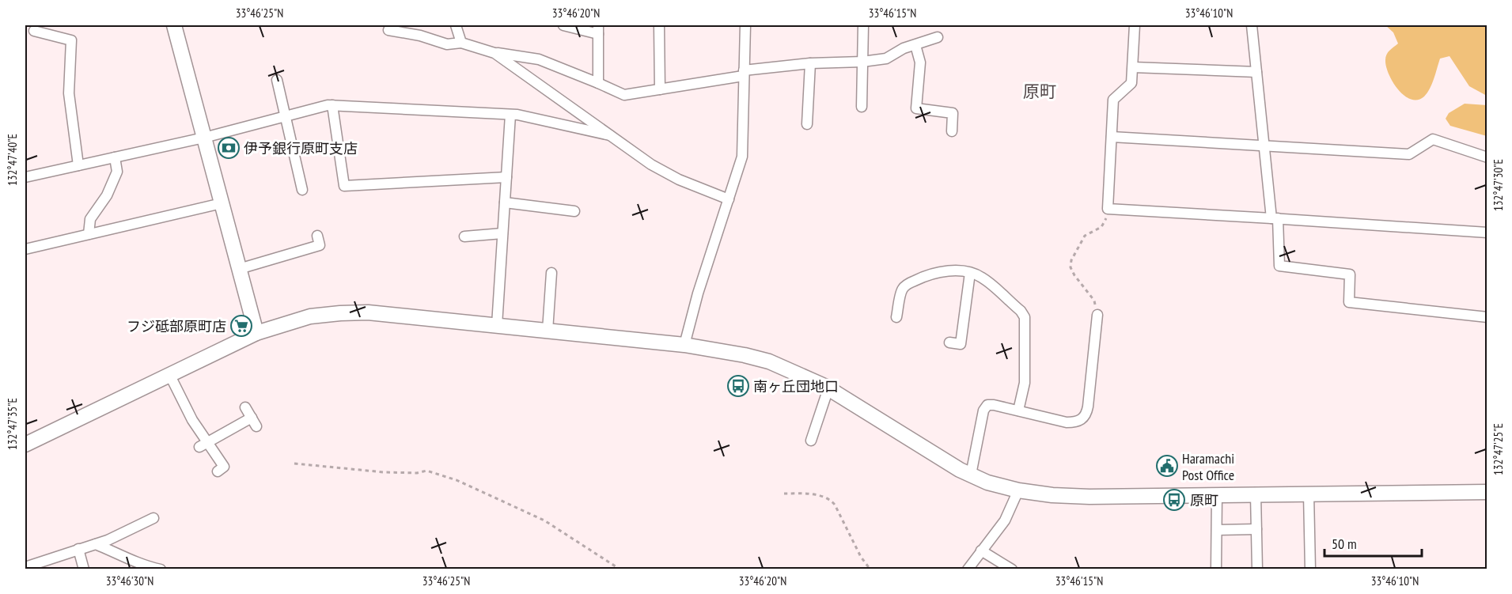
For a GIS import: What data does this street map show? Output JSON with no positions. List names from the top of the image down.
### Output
{
  "districts": ["原町"],
  "places": {
    "bank": ["伊予銀行原町支店"],
    "supermarket": ["フジ砥部原町店"],
    "bus stop": ["南ヶ丘団地口", "原町"],
    "public building": ["Haramachi Post Office"]
  },
  "scale_bar": "50 m",
  "coordinates": [
    "33°46'25\"N",
    "33°46'20\"N",
    "33°46'15\"N",
    "33°46'10\"N",
    "132°47'40\"E",
    "132°47'30\"E",
    "132°47'35\"E",
    "132°47'25\"E",
    "33°46'30\"N"
  ]
}
